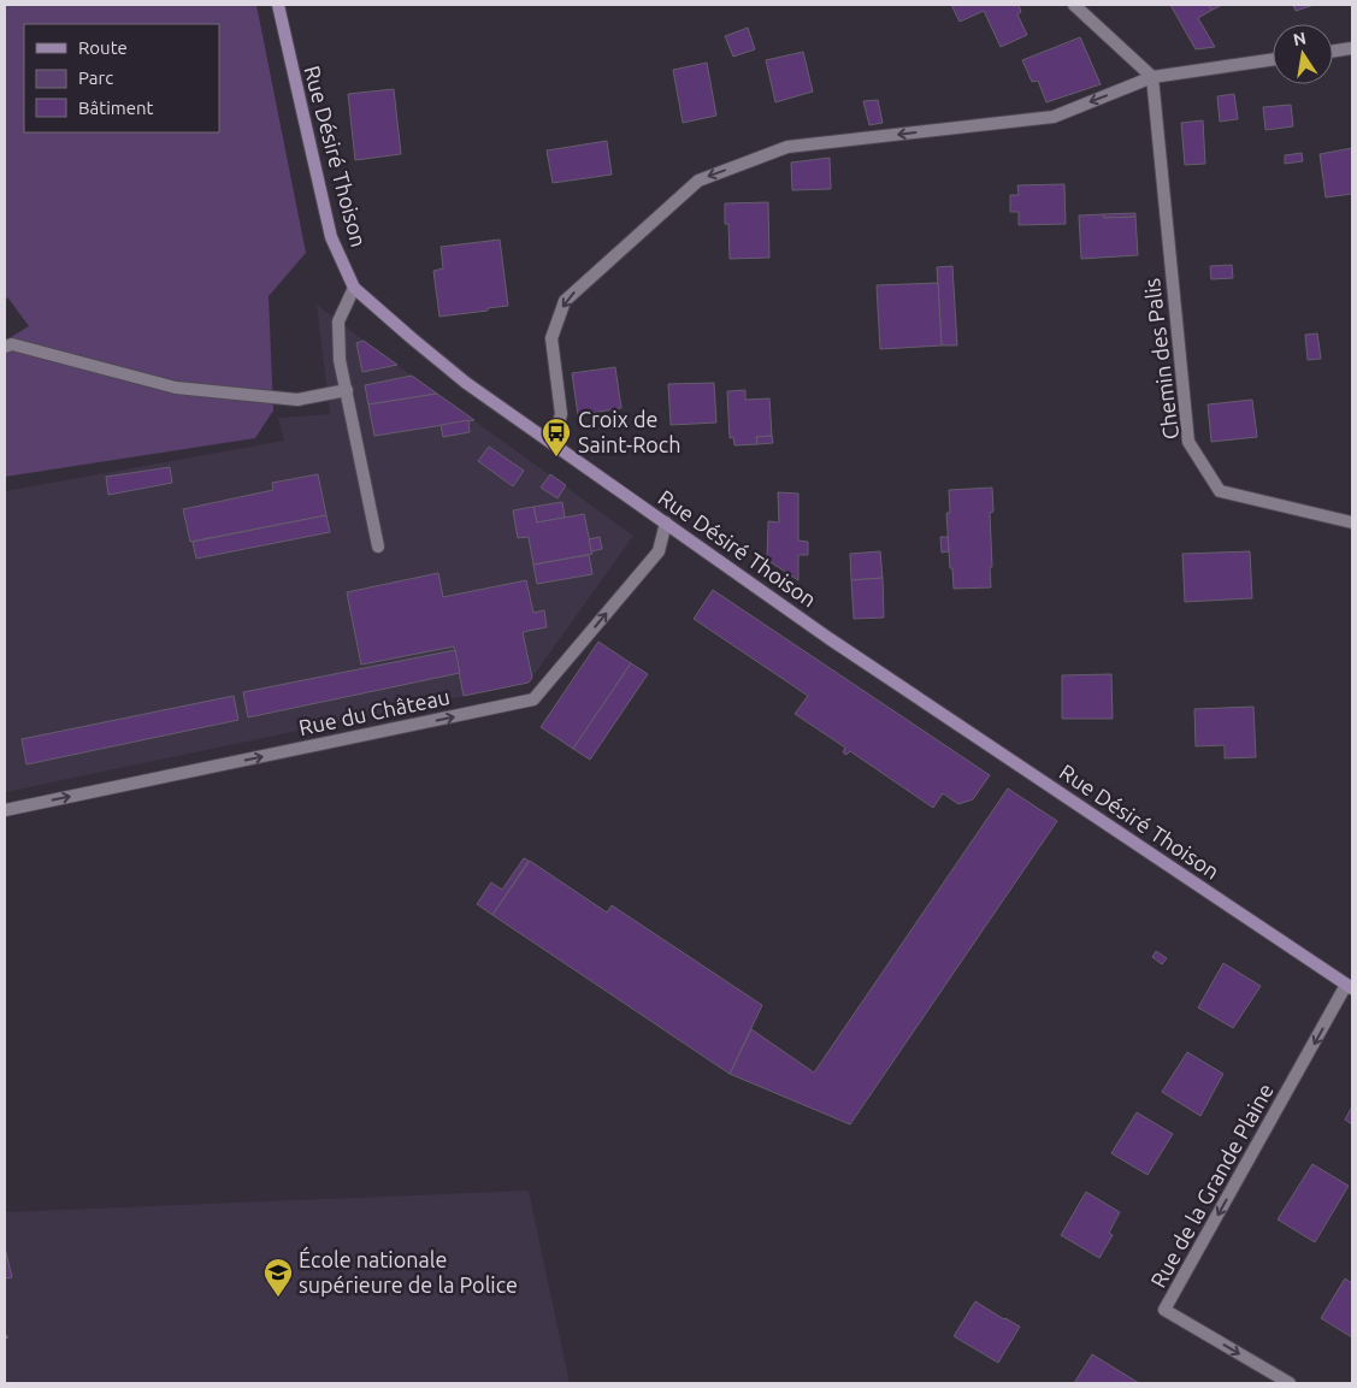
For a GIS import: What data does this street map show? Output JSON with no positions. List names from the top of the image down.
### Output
{
  "streets": {
    "street": [
      "Rue Désiré Thoison",
      "Chemin des Palis",
      "Rue du Château",
      "Rue de la Grande Plaine"
    ]
  },
  "crossings": [
    ["Rue Désiré Thoison", "Rue du Château"],
    ["Rue Désiré Thoison", "Rue de la Grande Plaine"]
  ],
  "one_way": ["Rue du Château"],
  "places": {
    "bus stop": ["Croix de Saint-Roch"],
    "school or university": ["École nationale supérieure de la Police"]
  },
  "legend": ["Route", "Parc", "Bâtiment"],
  "north": "top"
}
